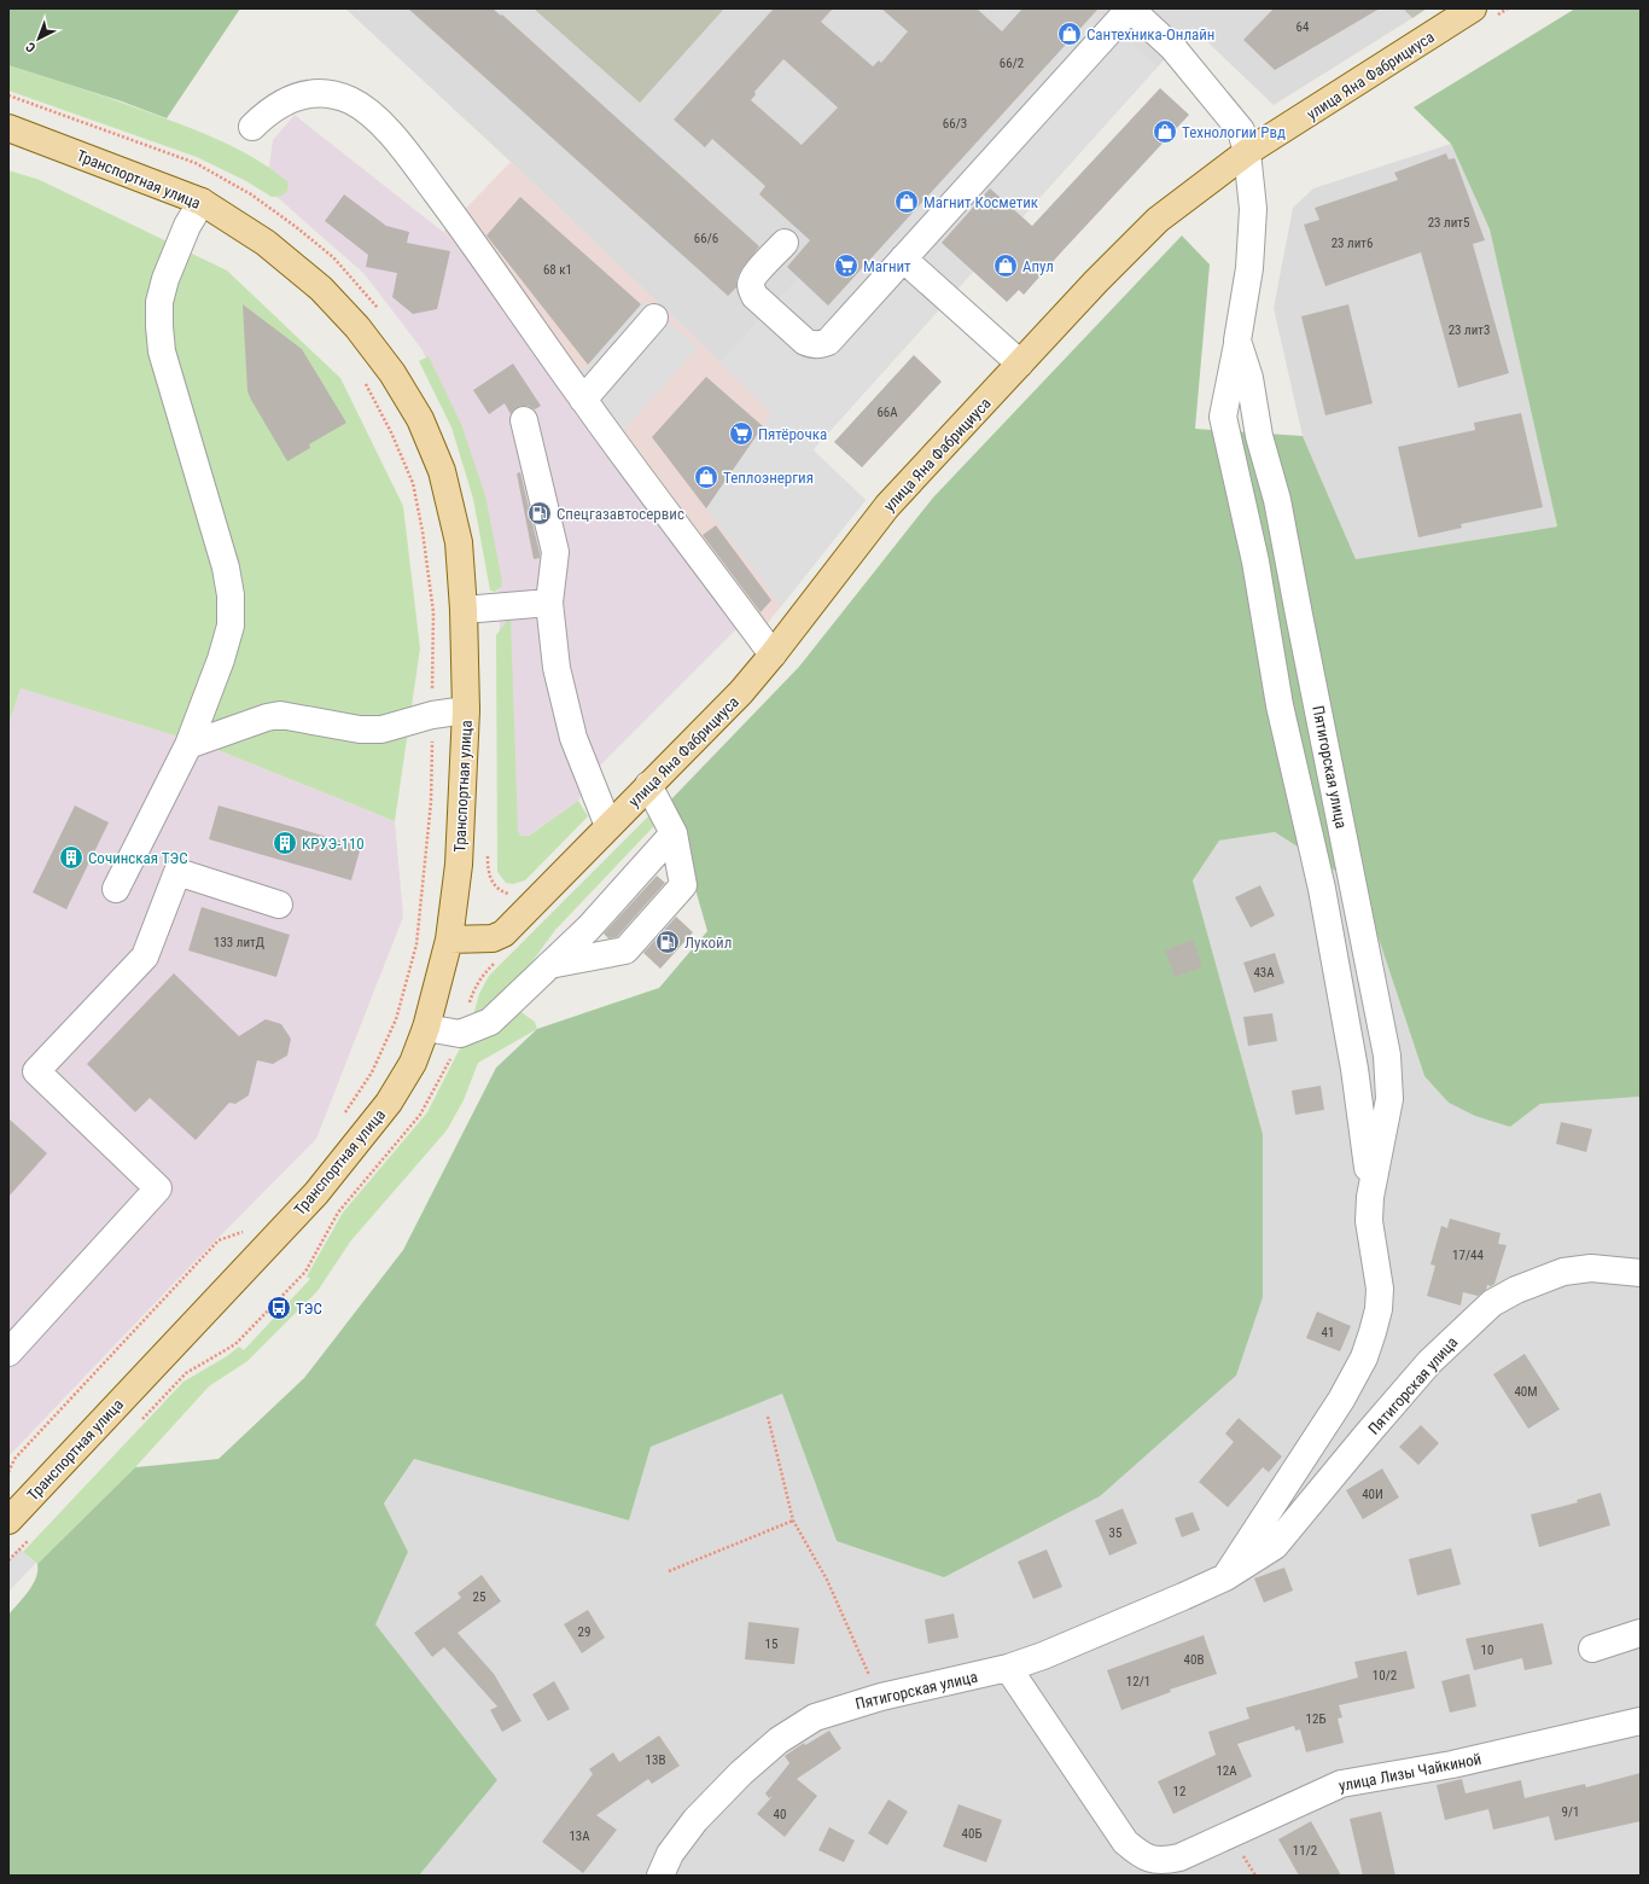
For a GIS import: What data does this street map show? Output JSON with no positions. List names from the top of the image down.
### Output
{
  "streets": {
    "main road": ["улица Яна Фабрициуса", "Транспортная улица"],
    "street": ["Пятигорская улица", "улица Лизы Чайкиной"]
  },
  "crossings": [
    ["улица Яна Фабрициуса", "Транспортная улица"],
    ["улица Яна Фабрициуса", "Пятигорская улица"],
    ["Пятигорская улица", "улица Лизы Чайкиной"]
  ],
  "places": {
    "shop": [
      "Сантехника-Онлайн",
      "Технологии Рвд",
      "Магнит Косметик",
      "Апул",
      "Теплоэнергия"
    ],
    "supermarket": ["Магнит", "Пятёрочка"],
    "fuel station": ["Спецгазавтосервис", "Лукойл"],
    "building": ["КРУЭ-110", "Сочинская ТЭС"],
    "bus stop": ["ТЭС"]
  },
  "house_numbers": [
    "64",
    "66/2",
    "66/3",
    "23 лит5",
    "66/6",
    "23 лит6",
    "68 к1",
    "23 лит3",
    "66А",
    "133 литД",
    "43А",
    "17/44",
    "41",
    "40М",
    "40И",
    "35",
    "25",
    "29",
    "15",
    "10",
    "40В",
    "10/2",
    "12/1",
    "12Б",
    "13В",
    "12А",
    "12",
    "9/1",
    "40",
    "40Б",
    "13А",
    "11/2"
  ],
  "north": "bottom left"
}
